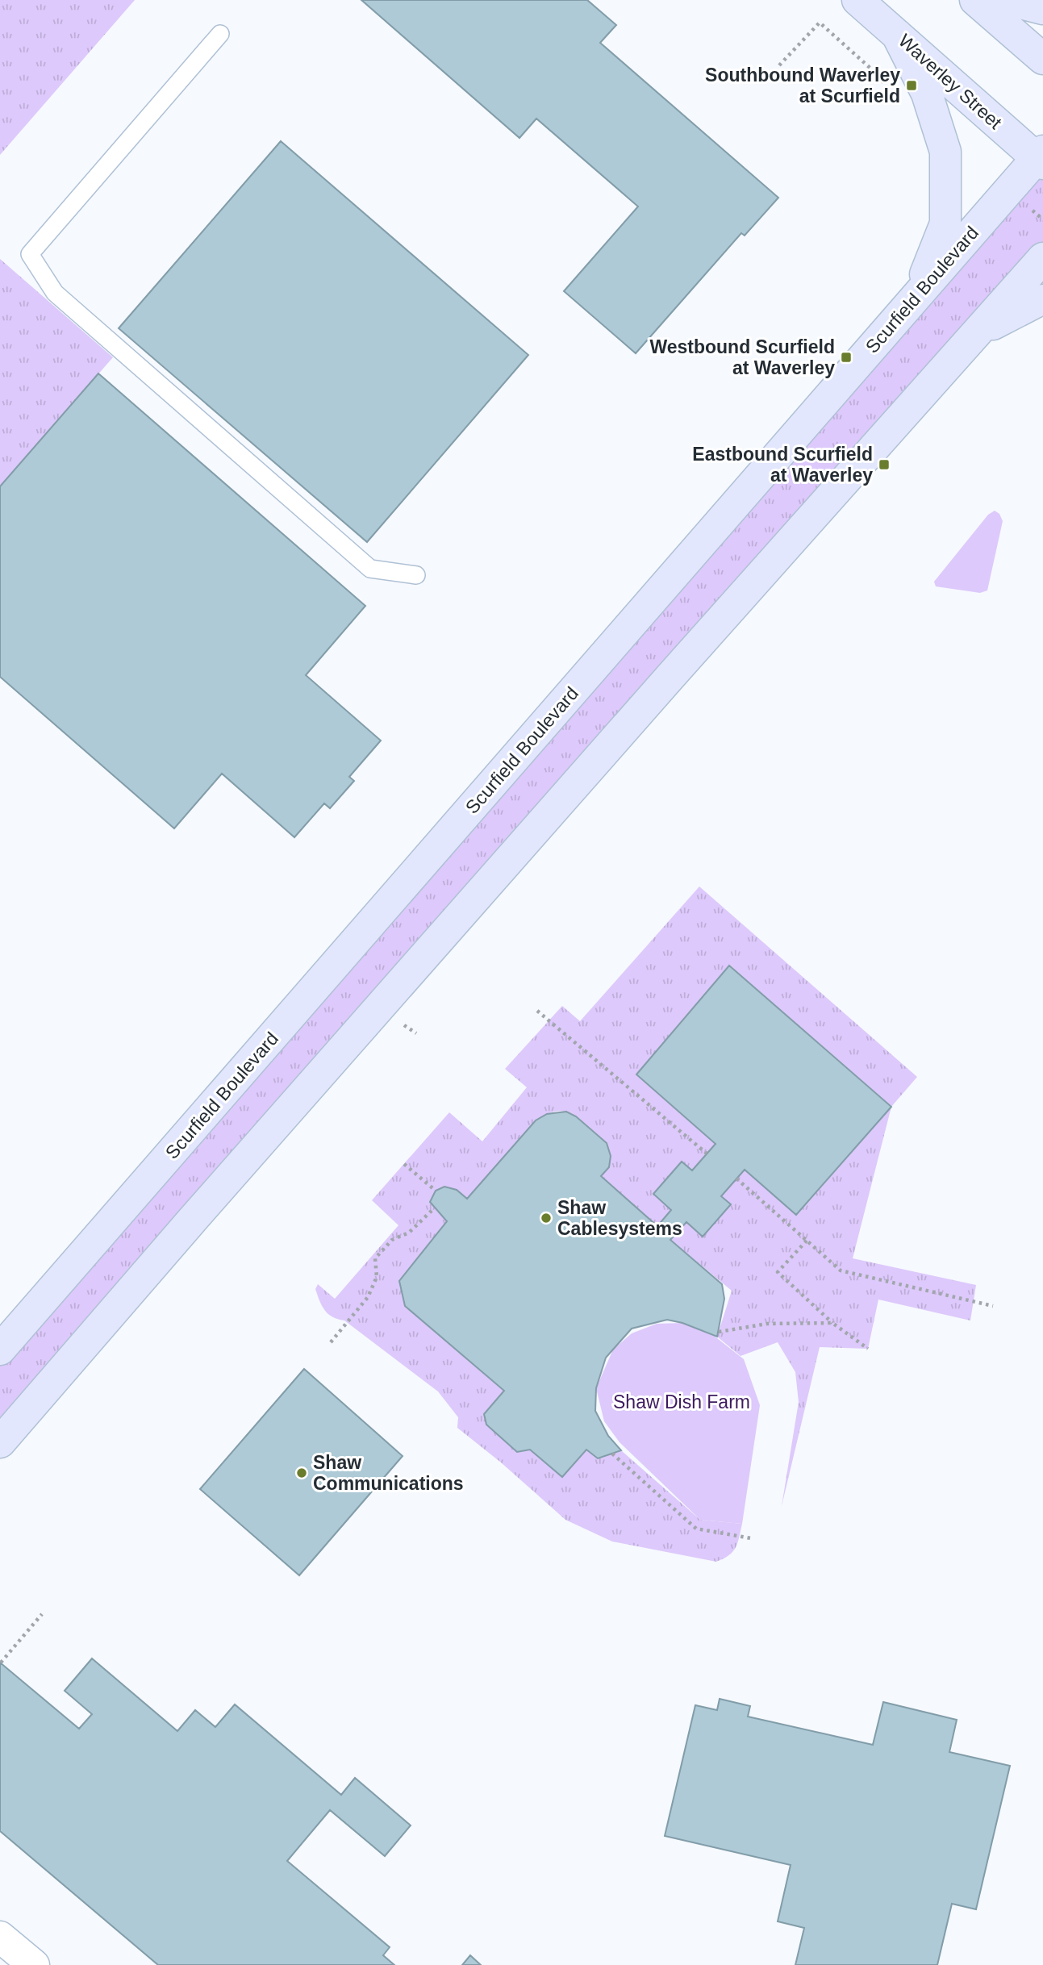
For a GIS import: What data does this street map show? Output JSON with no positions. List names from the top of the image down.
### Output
{
  "streets": {
    "street": ["Waverley Street", "Scurfield Boulevard"]
  },
  "crossings": [
    ["Waverley Street", "Scurfield Boulevard"]
  ],
  "parks": ["Shaw Dish Farm"],
  "places": {
    "transit": ["Southbound Waverley at Scurfield", "Westbound Scurfield at Waverley", "Eastbound Scurfield at Waverley"],
    "other": ["Shaw Cablesystems", "Shaw Communications"]
  }
}
